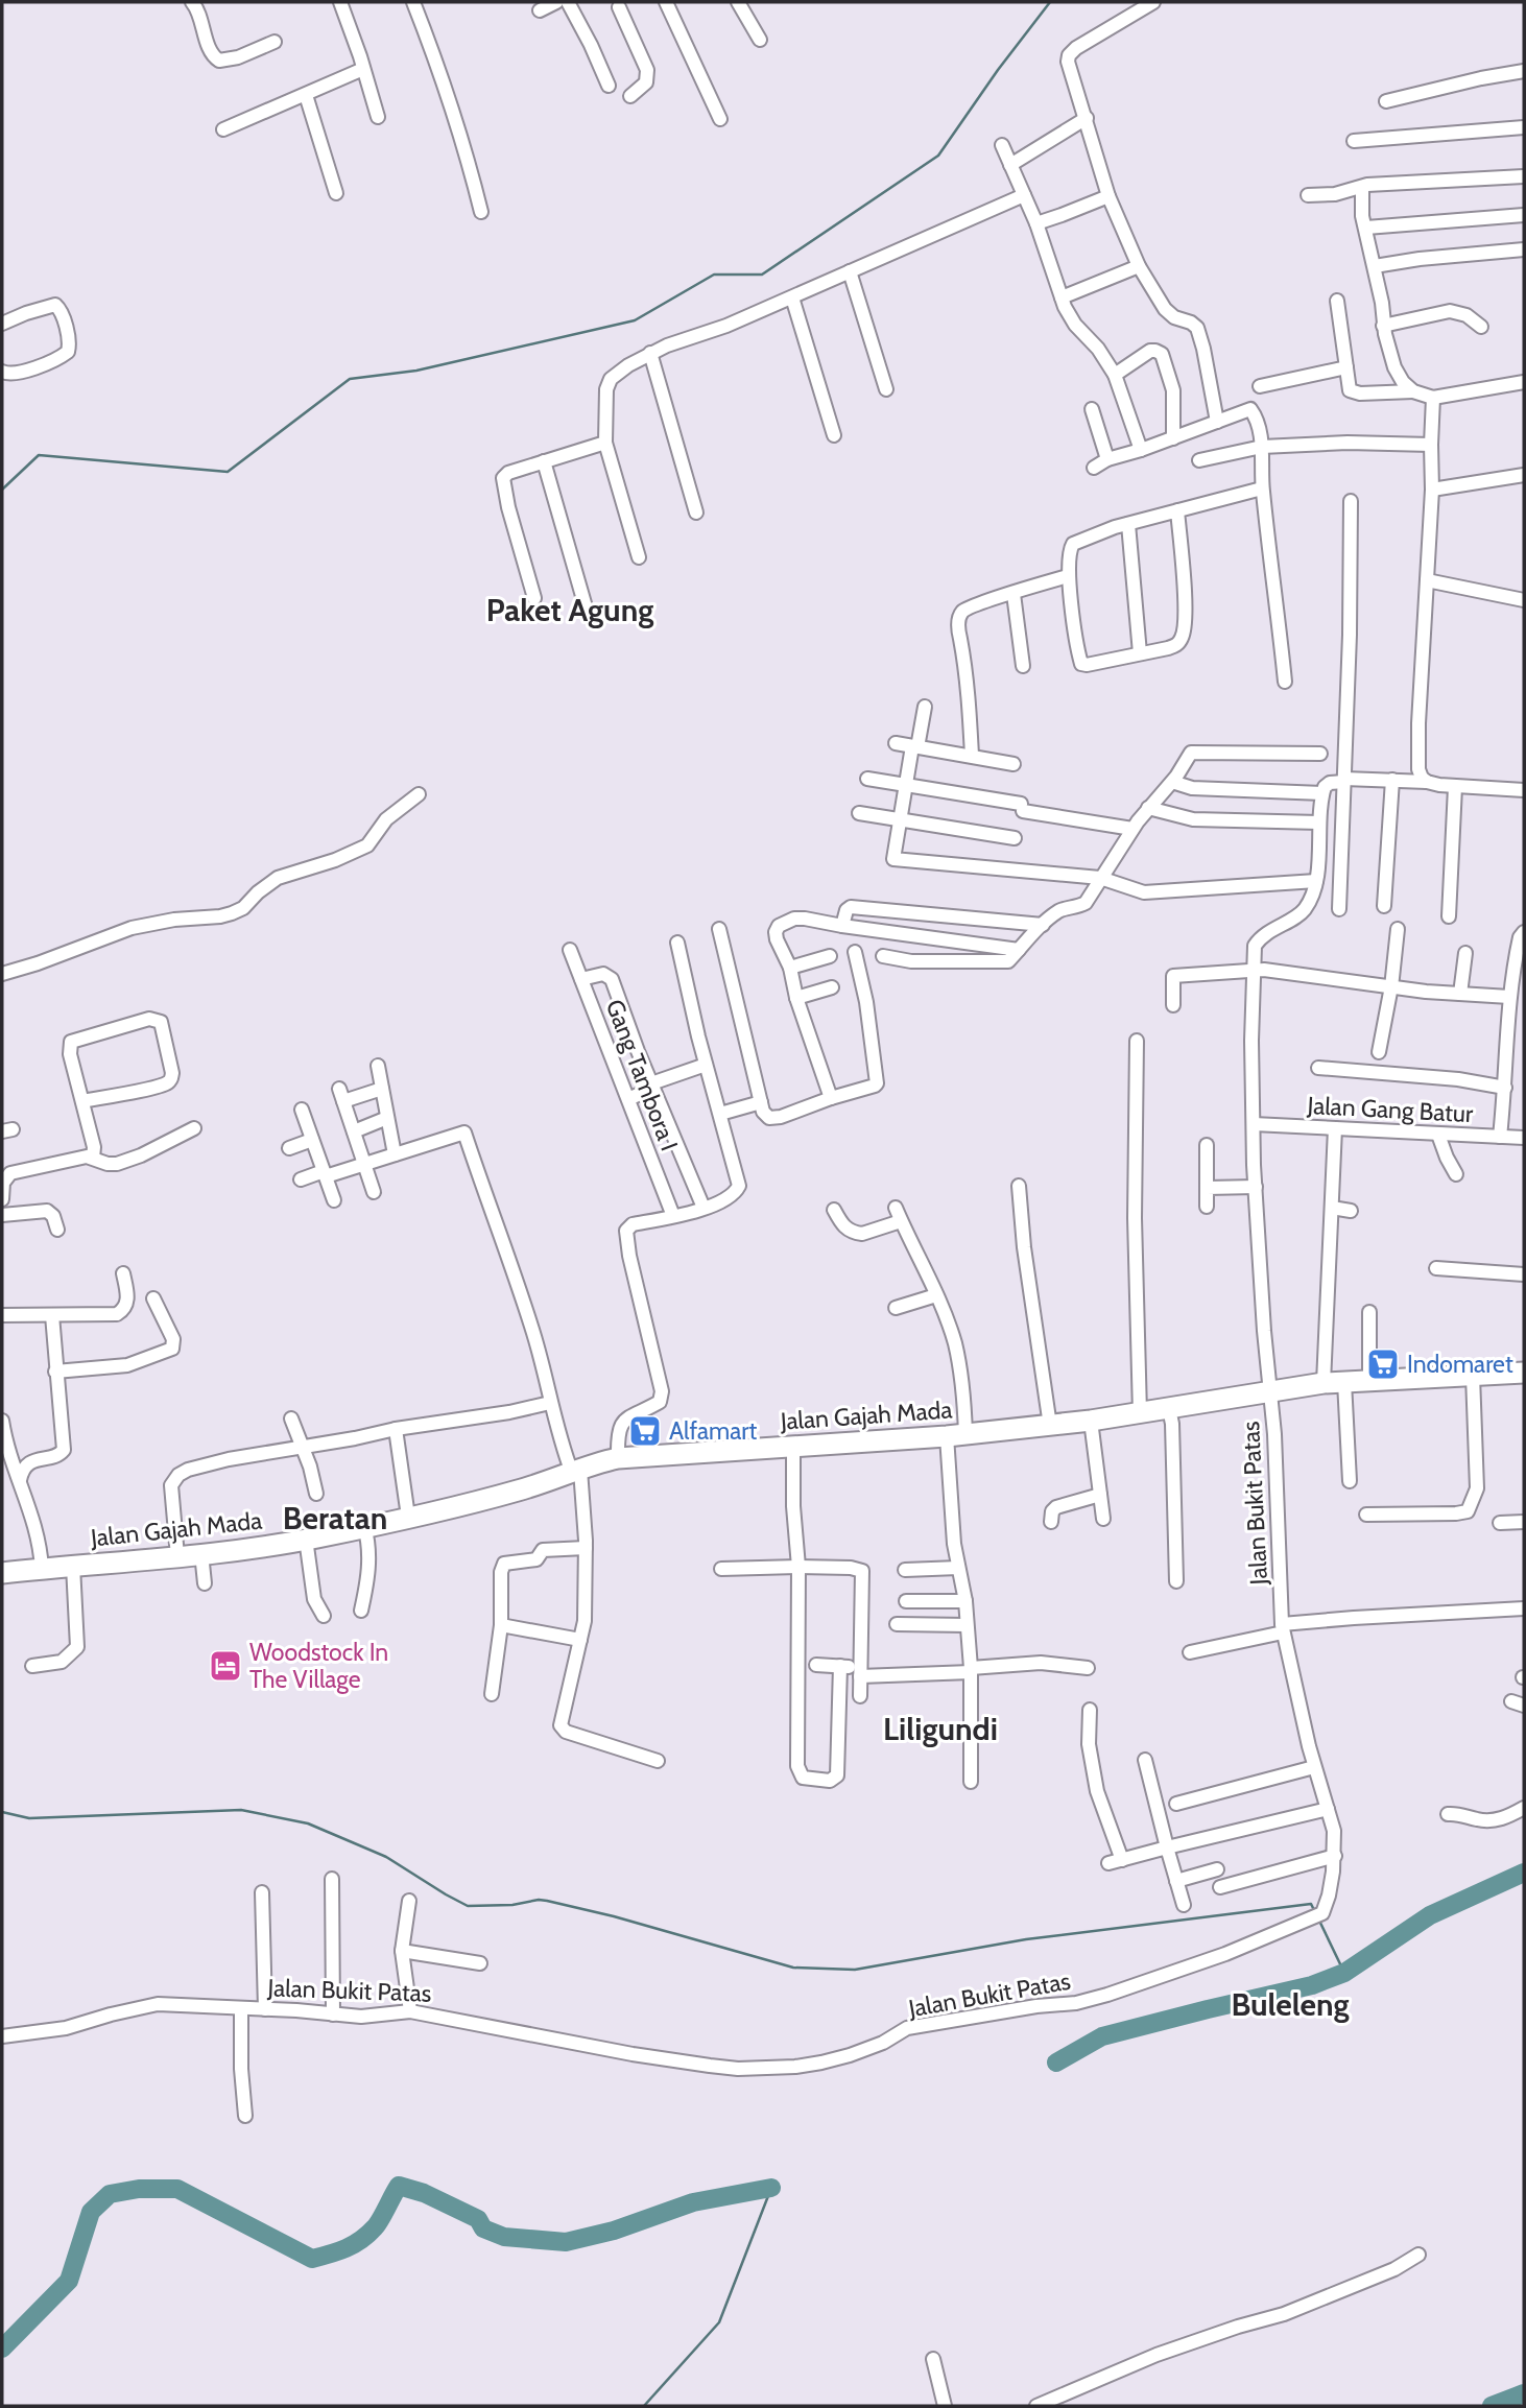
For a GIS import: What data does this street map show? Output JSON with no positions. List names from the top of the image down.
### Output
{
  "streets": {
    "highway": ["Jalan Gajah Mada"],
    "street": ["Gang Tambora I", "Jalan Gang Batur", "Jalan Bukit Patas"]
  },
  "crossings": [
    ["Jalan Gajah Mada", "Jalan Bukit Patas"]
  ],
  "districts": [
    "Paket Agung",
    "Beratan",
    "Liligundi",
    "Buleleng"
  ],
  "places": {
    "supermarket": ["Indomaret", "Alfamart"],
    "hotel": ["Woodstock In The Village"]
  }
}
